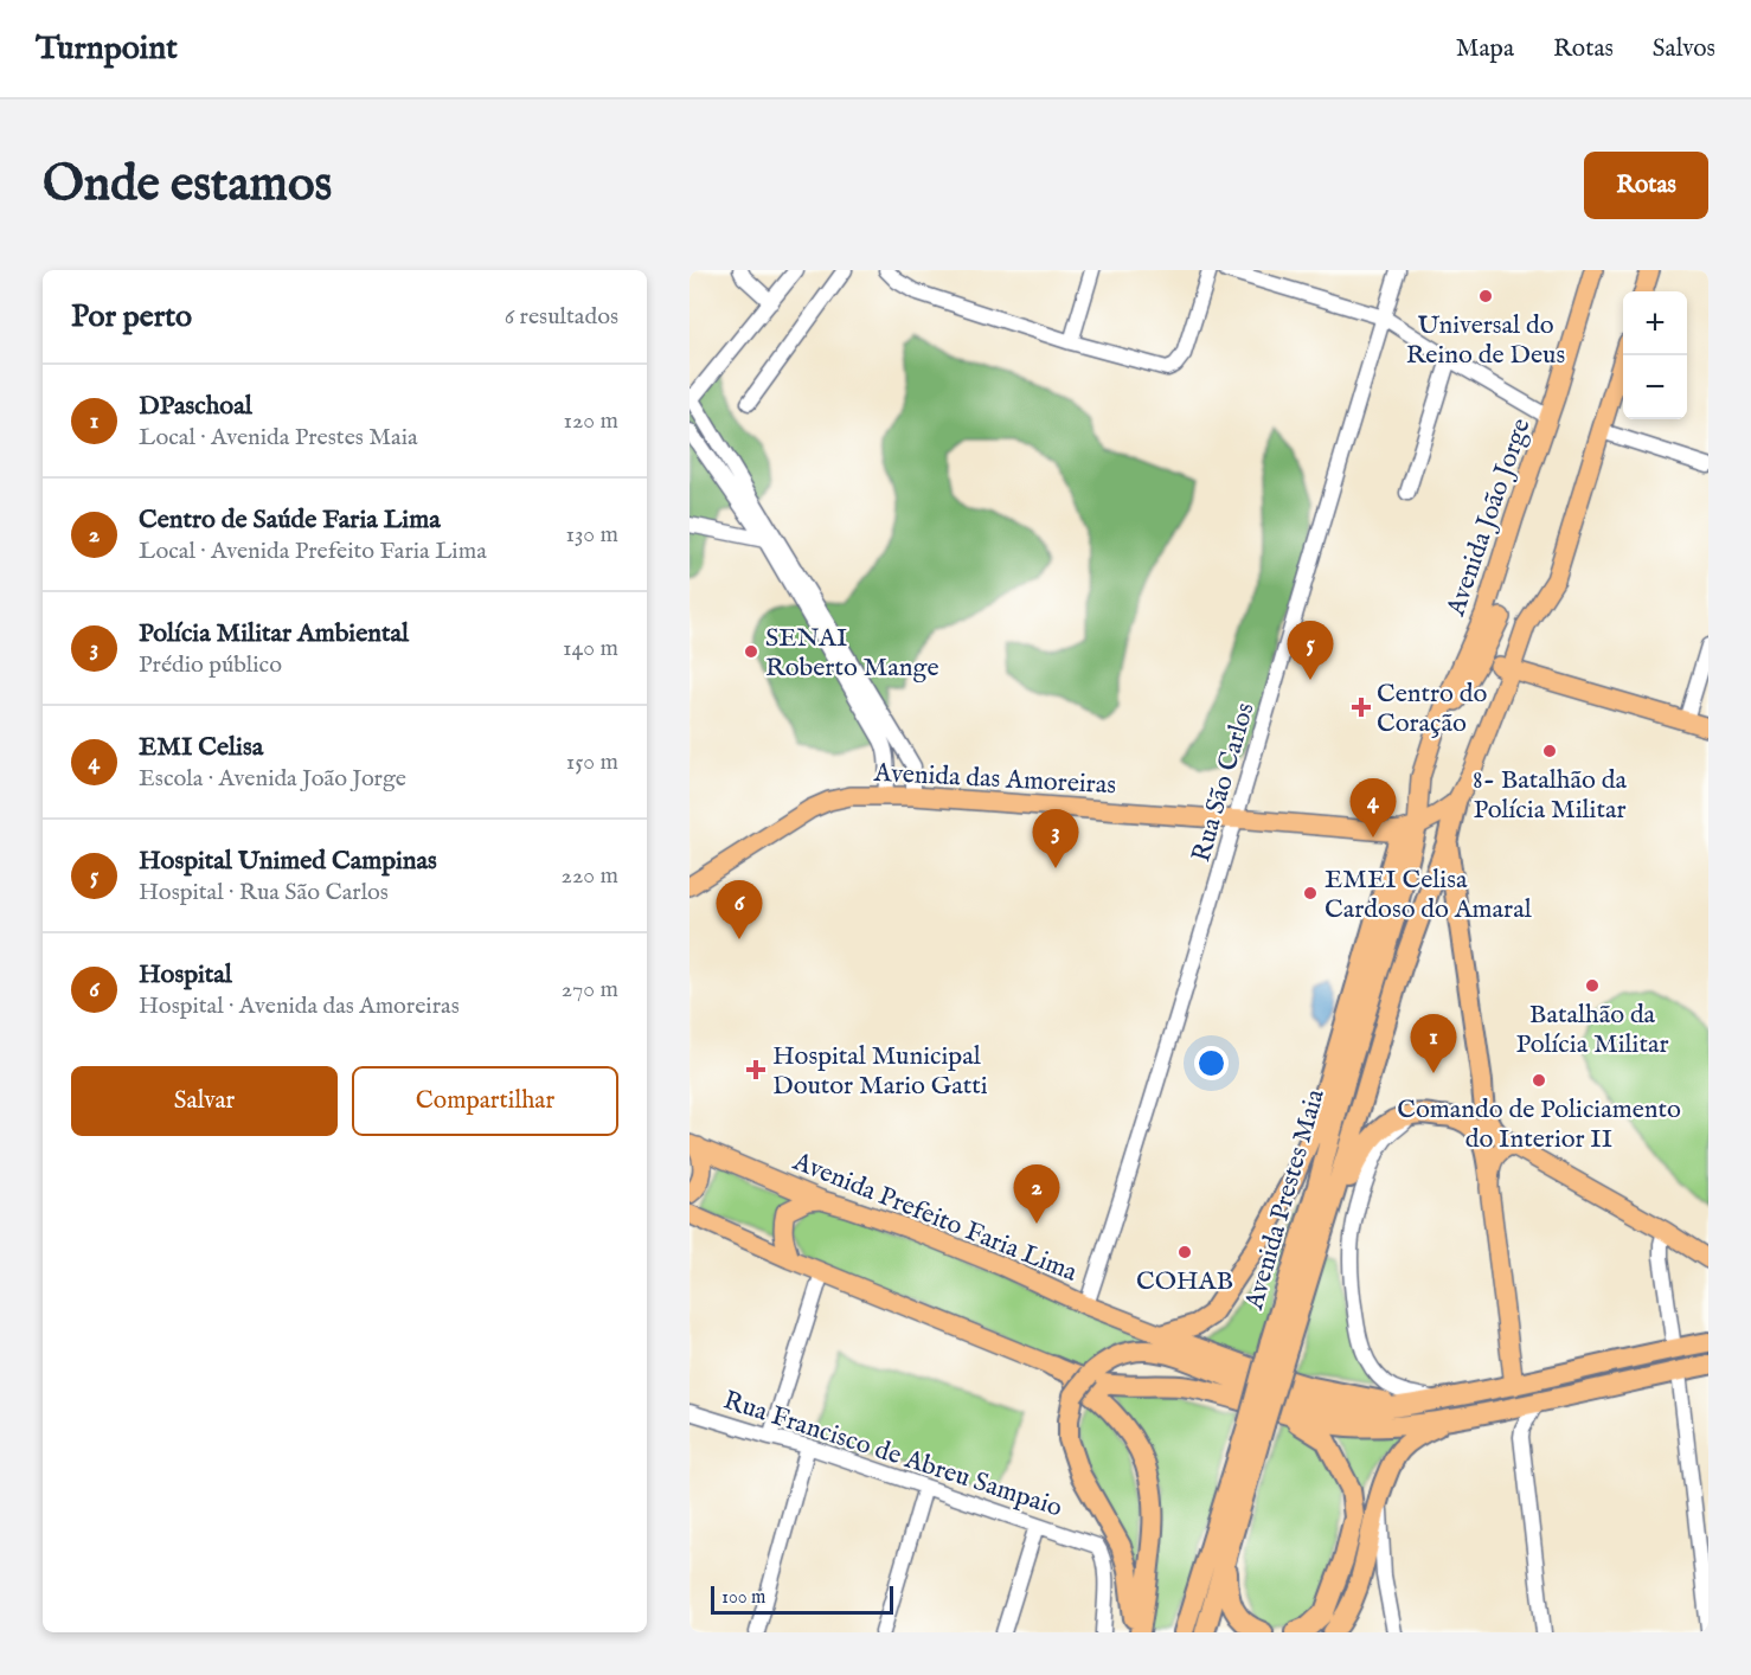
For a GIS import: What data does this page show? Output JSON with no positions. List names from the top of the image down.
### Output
{
  "streets": {
    "highway": ["Avenida Prestes Maia"],
    "main road": ["Avenida João Jorge", "Avenida das Amoreiras", "Avenida Prefeito Faria Lima"],
    "street": ["Rua São Carlos", "Rua Francisco de Abreu Sampaio"]
  },
  "crossings": [
    ["Avenida João Jorge", "Avenida Prestes Maia"],
    ["Avenida das Amoreiras", "Rua São Carlos"],
    ["Rua São Carlos", "Avenida Prefeito Faria Lima"]
  ],
  "places": {
    "other": [
      "Universal do Reino de Deus",
      "SENAI Roberto Mange",
      "8- Batalhão da Polícia Militar",
      "EMEI Celisa Cardoso do Amaral",
      "Batalhão da Polícia Militar",
      "Comando de Policiamento do Interior II",
      "COHAB"
    ],
    "health": ["Centro do Coração", "Hospital Municipal Doutor Mario Gatti"]
  },
  "scale_bar": "100 m",
  "page": {
    "header": "Turnpoint",
    "nav": ["Mapa", "Rotas", "Salvos"],
    "buttons": [
      "Rotas",
      ["Salvar", "Compartilhar"]
    ],
    "title": "Onde estamos",
    "heading": ["Por perto", "6 resultados"],
    "map_buttons": ["+", "−"],
    "list": [
      {
        "mark": "1",
        "name": "DPaschoal",
        "note": "Local · Avenida Prestes Maia",
        "value": "120 m"
      },
      {
        "mark": "2",
        "name": "Centro de Saúde Faria Lima",
        "note": "Local · Avenida Prefeito Faria Lima",
        "value": "130 m"
      },
      {
        "mark": "3",
        "name": "Polícia Militar Ambiental",
        "note": "Prédio público",
        "value": "140 m"
      },
      {
        "mark": "4",
        "name": "EMI Celisa",
        "note": "Escola · Avenida João Jorge",
        "value": "150 m"
      },
      {
        "mark": "5",
        "name": "Hospital Unimed Campinas",
        "note": "Hospital · Rua São Carlos",
        "value": "220 m"
      },
      {
        "mark": "6",
        "name": "Hospital",
        "note": "Hospital · Avenida das Amoreiras",
        "value": "270 m"
      }
    ],
    "pins": [
      "5",
      "4",
      "3",
      "6",
      "1",
      "2"
    ],
    "scale": "100 m"
  }
}
